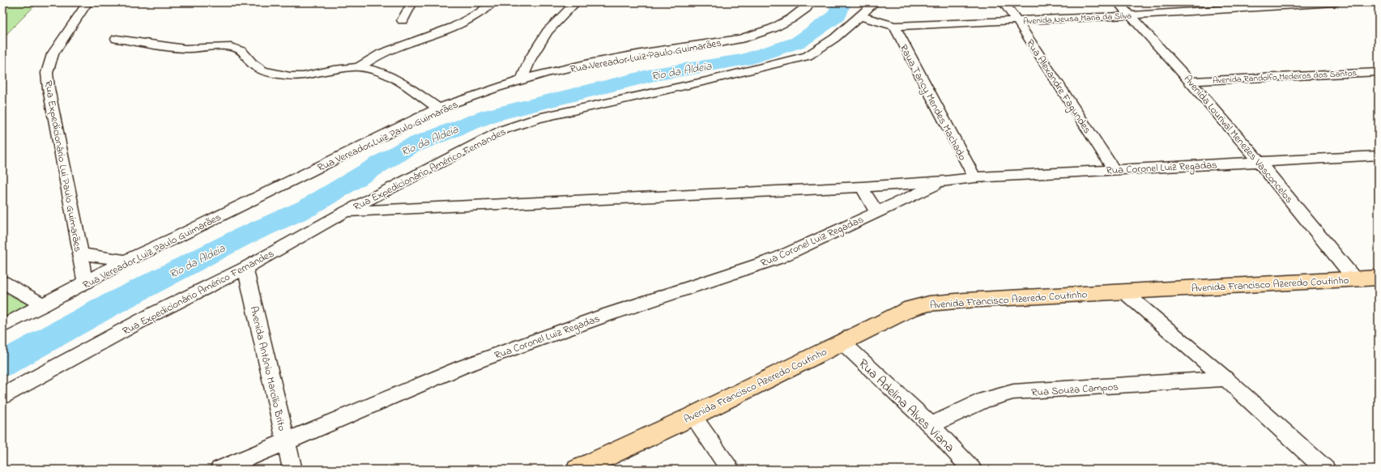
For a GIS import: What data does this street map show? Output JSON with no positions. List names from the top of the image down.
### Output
{
  "streets": {
    "main road": ["Avenida Francisco Azeredo Coutinho"],
    "street": [
      "Avenida Neusa Maria da Silva",
      "Rua Vereador Luiz Paulo Guimarães",
      "Avenida Randolfo Medeiros dos Santos",
      "Rua Alexandre Fagundes",
      "Raua Tancy Mendes Machado",
      "Avenida Lourival Menezes Vasconcelos",
      "Rua Expedicionário Lui Paulo Guimarães",
      "Rua Coronel Luiz Regadas",
      "Rua Expedicionário Américo Fernandes",
      "Avenida Antônio Marcílio Brito",
      "Rua Souza Campos",
      "Rua Adelina Alves Viana"
    ]
  },
  "crossings": [
    ["Avenida Neusa Maria da Silva", "Rua Alexandre Fagundes"],
    ["Avenida Neusa Maria da Silva", "Raua Tancy Mendes Machado"],
    ["Avenida Neusa Maria da Silva", "Avenida Lourival Menezes Vasconcelos"],
    ["Avenida Neusa Maria da Silva", "Rua Expedicionário Américo Fernandes"],
    ["Rua Vereador Luiz Paulo Guimarães", "Rua Expedicionário Lui Paulo Guimarães"],
    ["Avenida Randolfo Medeiros dos Santos", "Avenida Lourival Menezes Vasconcelos"],
    ["Rua Alexandre Fagundes", "Rua Coronel Luiz Regadas"],
    ["Raua Tancy Mendes Machado", "Rua Coronel Luiz Regadas"],
    ["Avenida Lourival Menezes Vasconcelos", "Rua Coronel Luiz Regadas"],
    ["Avenida Lourival Menezes Vasconcelos", "Avenida Francisco Azeredo Coutinho"],
    ["Rua Coronel Luiz Regadas", "Rua Expedicionário Américo Fernandes"],
    ["Rua Coronel Luiz Regadas", "Avenida Antônio Marcílio Brito"],
    ["Rua Expedicionário Américo Fernandes", "Avenida Antônio Marcílio Brito"],
    ["Avenida Francisco Azeredo Coutinho", "Rua Adelina Alves Viana"],
    ["Rua Souza Campos", "Rua Adelina Alves Viana"]
  ],
  "water": ["Rio da Aldeia"]
}
